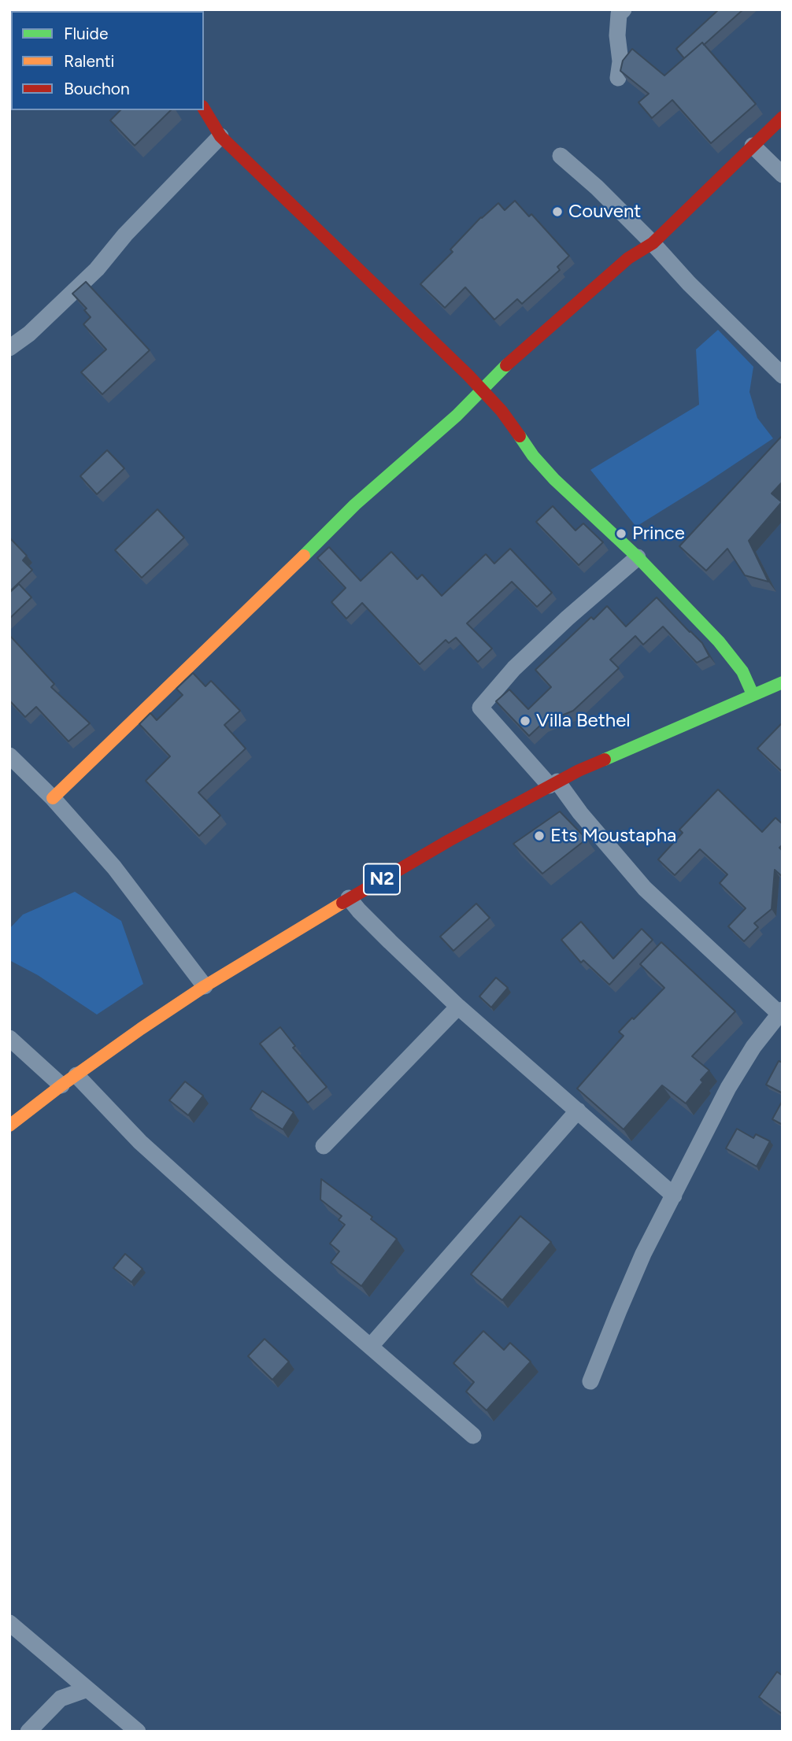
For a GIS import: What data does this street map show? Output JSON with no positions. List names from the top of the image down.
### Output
{
  "streets": {
    "main road": ["N2"]
  },
  "places": [
    "Couvent",
    "Prince",
    "Villa Bethel",
    "Ets Moustapha"
  ],
  "legend": ["Fluide", "Ralenti", "Bouchon"]
}
